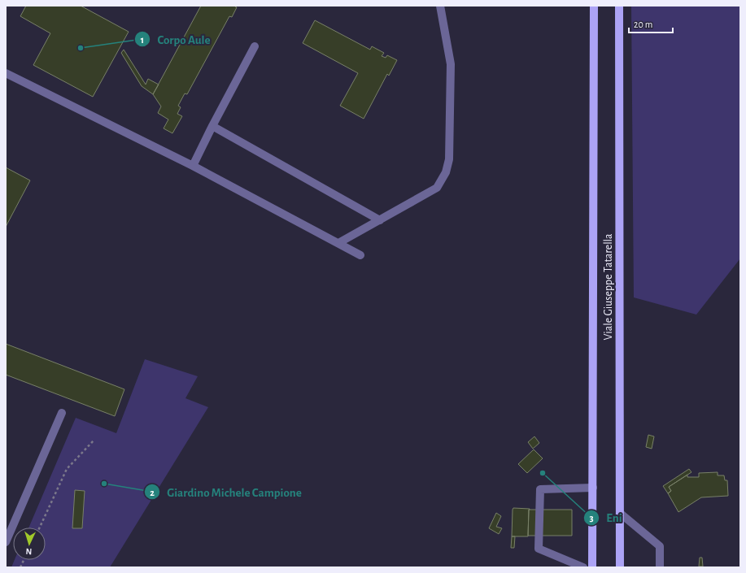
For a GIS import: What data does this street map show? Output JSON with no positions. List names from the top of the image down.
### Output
{
  "streets": {
    "main road": ["Viale Giuseppe Tatarella"]
  },
  "places": ["Corpo Aule", "Eni", "Giardino Michele Campione"],
  "scale_bar": "20 m",
  "north": "bottom"
}
